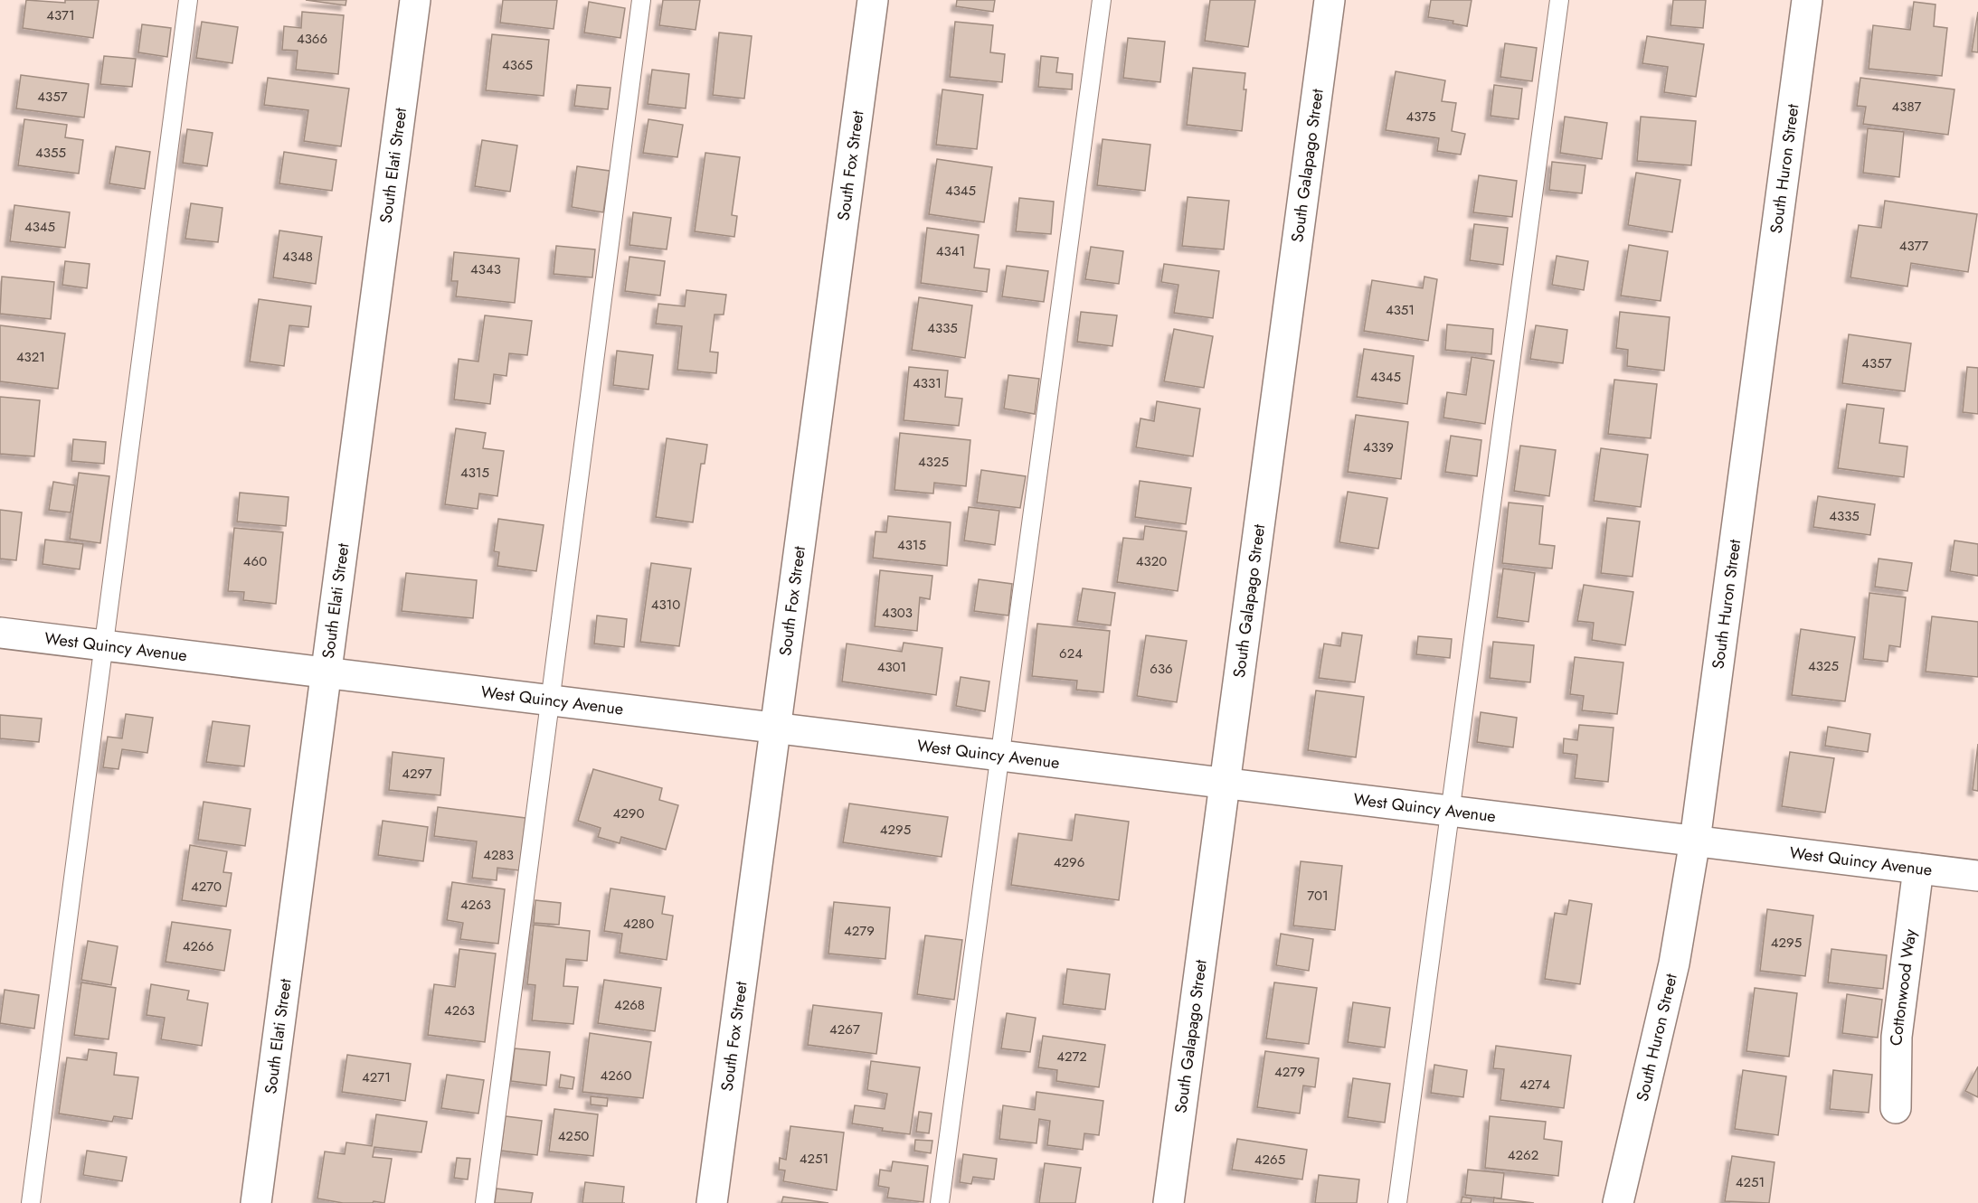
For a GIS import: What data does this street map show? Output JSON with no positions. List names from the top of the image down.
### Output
{
  "streets": {
    "street": [
      "South Elati Street",
      "South Fox Street",
      "South Galapago Street",
      "South Huron Street",
      "West Quincy Avenue",
      "Cottonwood Way"
    ]
  },
  "crossings": [
    ["South Elati Street", "West Quincy Avenue"],
    ["South Fox Street", "West Quincy Avenue"],
    ["South Galapago Street", "West Quincy Avenue"],
    ["South Huron Street", "West Quincy Avenue"],
    ["West Quincy Avenue", "Cottonwood Way"]
  ],
  "house_numbers": [
    "4371",
    "4366",
    "4365",
    "4357",
    "4387",
    "4375",
    "4355",
    "4345",
    "4345",
    "4377",
    "4341",
    "4348",
    "4343",
    "4351",
    "4335",
    "4321",
    "4357",
    "4345",
    "4331",
    "4339",
    "4325",
    "4315",
    "4335",
    "4315",
    "460",
    "4320",
    "4310",
    "4303",
    "624",
    "4325",
    "4301",
    "636",
    "4297",
    "4290",
    "4295",
    "4283",
    "4296",
    "4270",
    "701",
    "4263",
    "4280",
    "4279",
    "4295",
    "4266",
    "4268",
    "4263",
    "4267",
    "4272",
    "4279",
    "4260",
    "4271",
    "4274",
    "4250",
    "4262",
    "4251",
    "4265",
    "4251"
  ]
}
